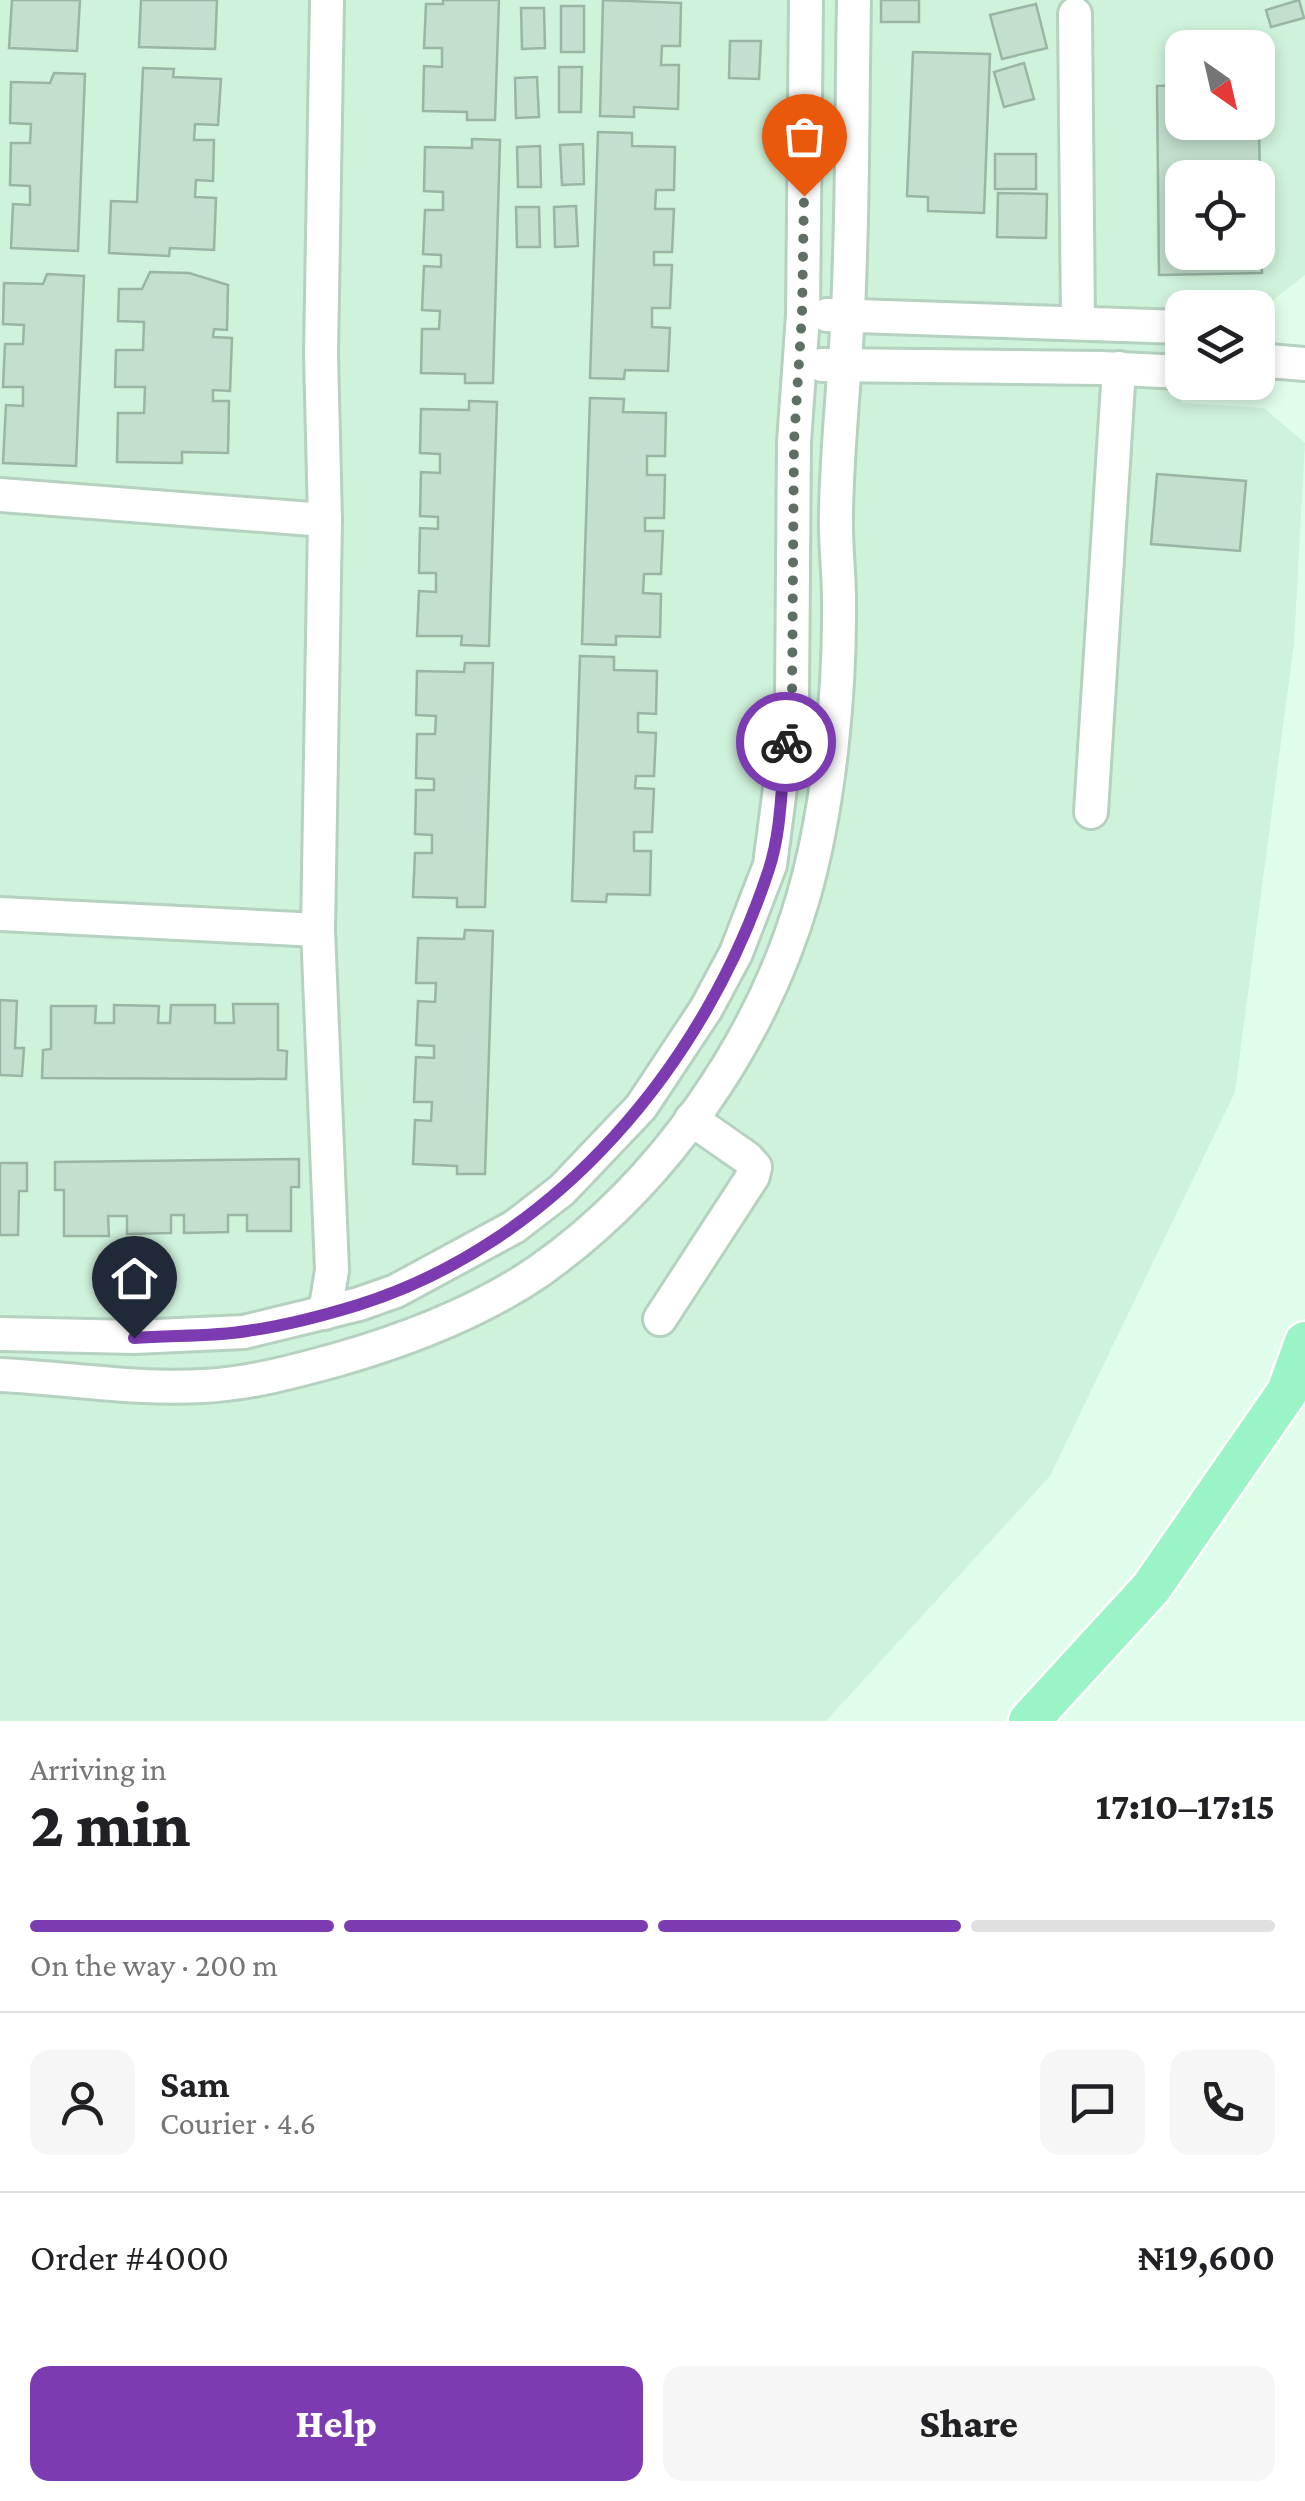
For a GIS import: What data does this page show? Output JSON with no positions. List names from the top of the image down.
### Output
{
  "north": "bottom right",
  "page": {
    "heading": ["2 min", "Arriving in", "17:10–17:15"],
    "panel": [
      "Sam",
      "Courier · 4.6",
      "Order #4000",
      "₦19,600"
    ],
    "bar": "On the way · 200 m",
    "buttons": ["Help", "Share"]
  }
}
